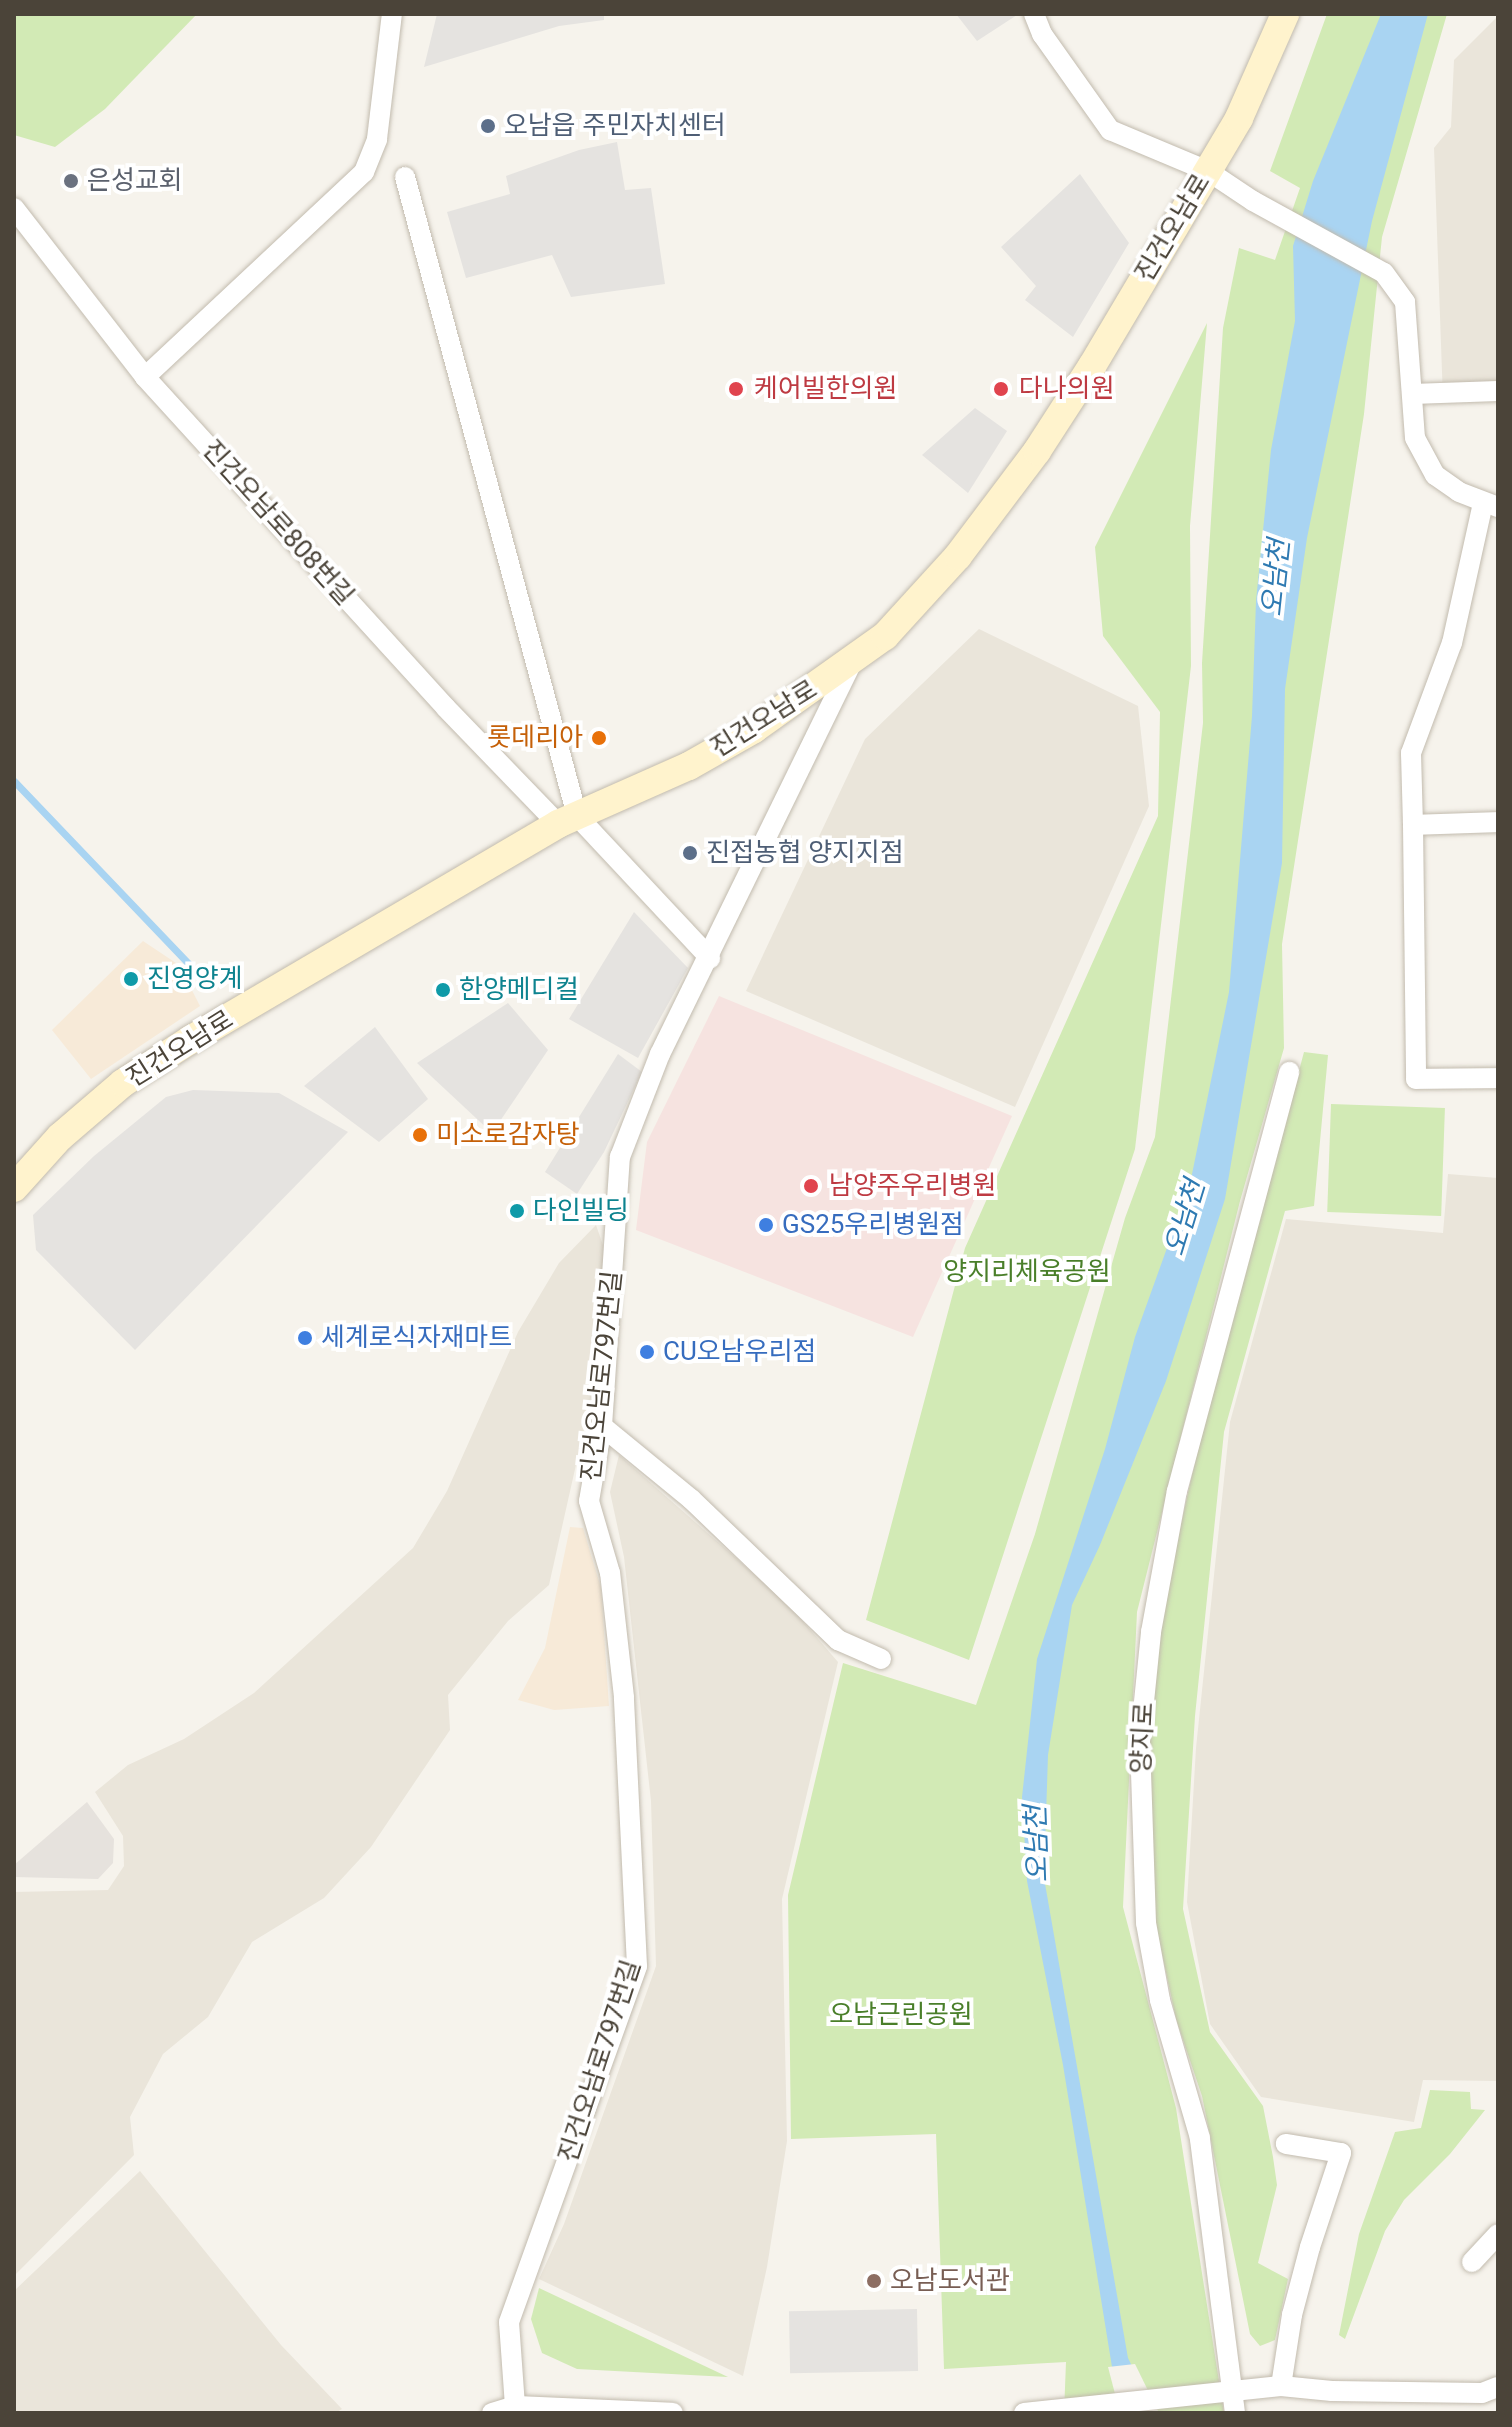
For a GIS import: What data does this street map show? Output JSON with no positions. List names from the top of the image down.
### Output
{
  "streets": {
    "main road": ["진건오남로"],
    "street": ["진건오남로808번길", "진건오남로797번길", "양지로"]
  },
  "crossings": [
    ["진건오남로", "진건오남로808번길"],
    ["진건오남로", "진건오남로797번길"],
    ["진건오남로808번길", "진건오남로797번길"]
  ],
  "water": ["오남천"],
  "parks": ["양지리체육공원", "오남근린공원"],
  "places": [
    "오남읍 주민자치센터",
    "은성교회",
    "케어빌한의원",
    "다나의원",
    "롯데리아",
    "진접농협 양지지점",
    "진영양계",
    "한양메디컬",
    "미소로감자탕",
    "남양주우리병원",
    "다인빌딩",
    "GS25우리병원점",
    "세계로식자재마트",
    "CU오남우리점",
    "오남도서관"
  ]
}
